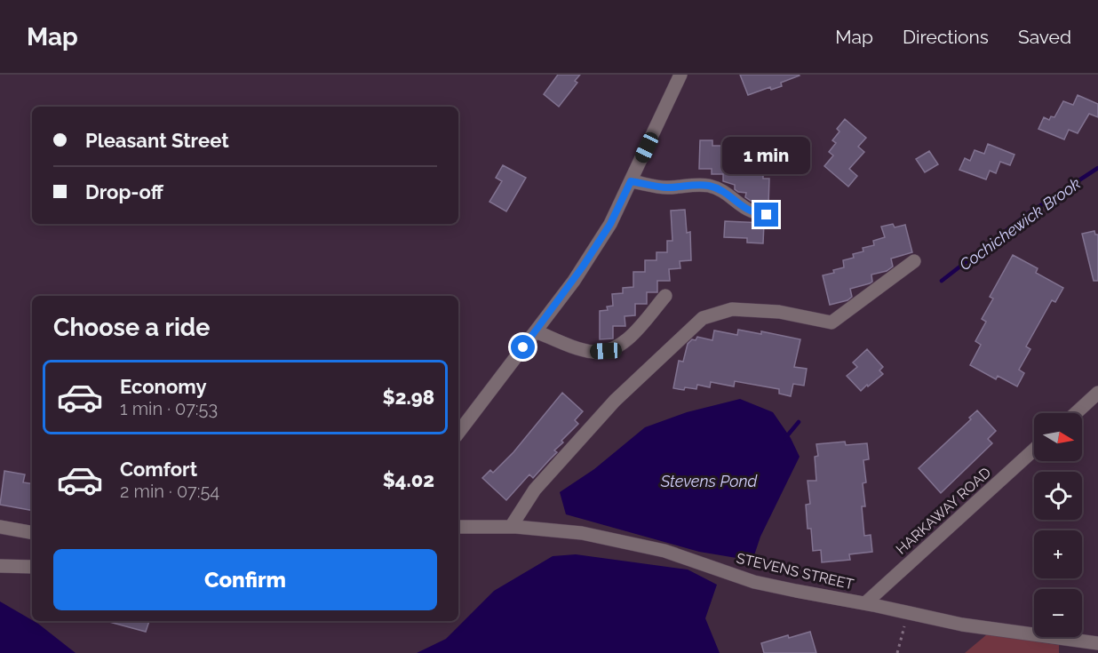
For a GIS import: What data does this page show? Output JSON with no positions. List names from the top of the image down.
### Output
{
  "streets": {
    "street": ["HARKAWAY ROAD", "STEVENS STREET"]
  },
  "crossings": [
    ["HARKAWAY ROAD", "STEVENS STREET"]
  ],
  "water": ["Cochichewick Brook", "Stevens Pond"],
  "north": "right",
  "page": {
    "header": "Map",
    "nav": ["Map", "Directions", "Saved"],
    "banner": ["Pleasant Street", "Drop-off"],
    "bubble": "1 min",
    "heading": "Choose a ride",
    "list": [
      {
        "name": "Economy",
        "note": "1 min · 07:53",
        "value": "$2.98"
      },
      {
        "name": "Comfort",
        "note": "2 min · 07:54",
        "value": "$4.02"
      }
    ],
    "map_buttons": ["+", "−"],
    "buttons": "Confirm"
  }
}
